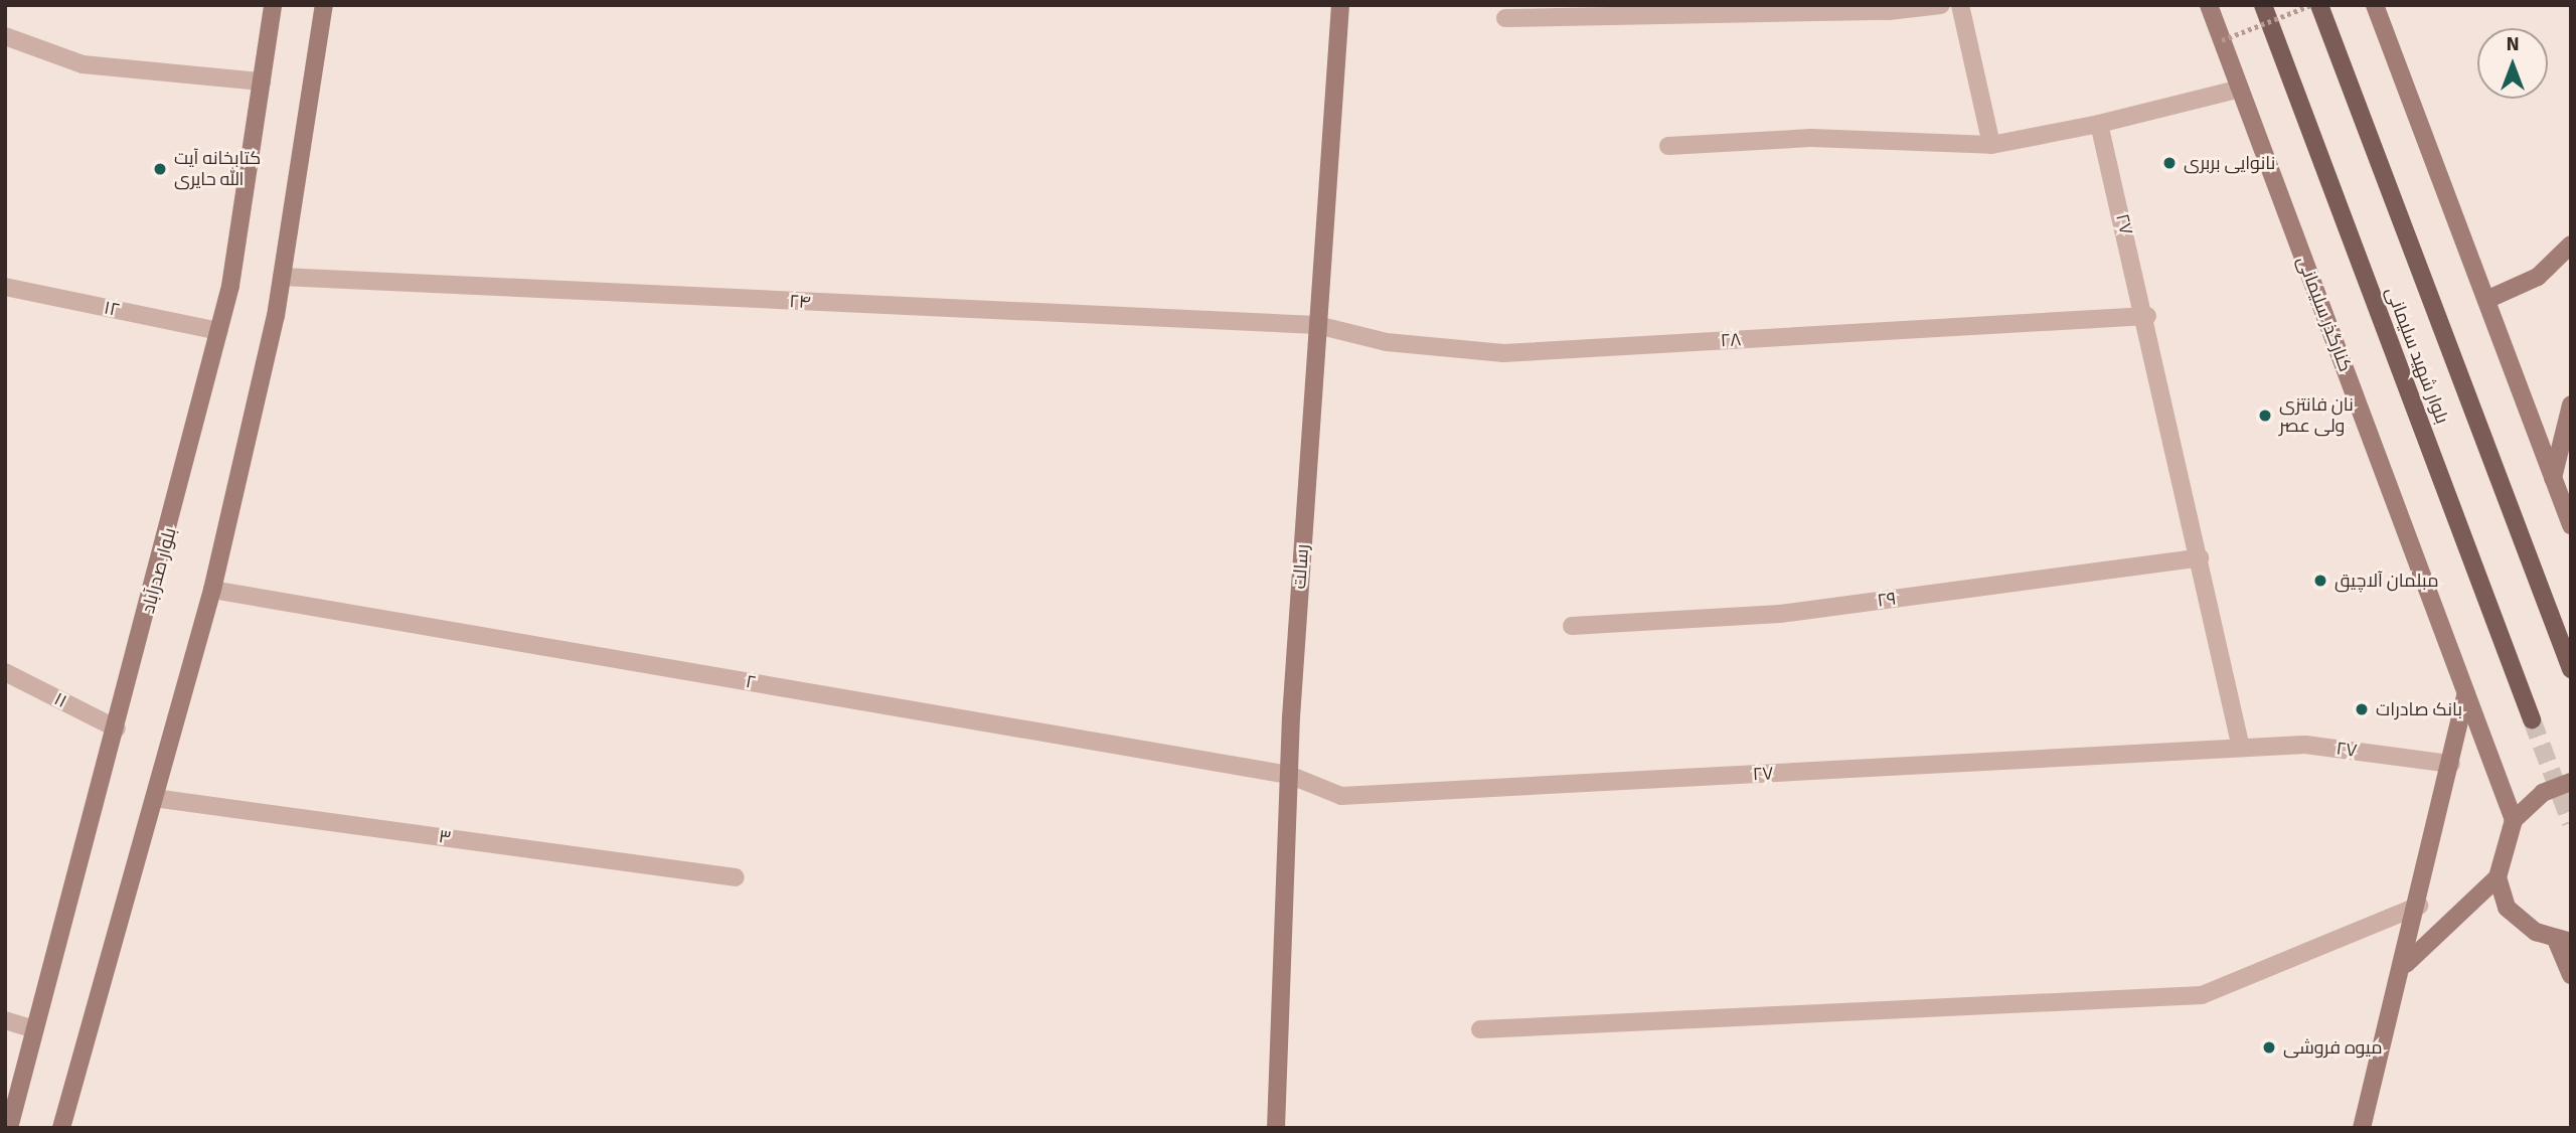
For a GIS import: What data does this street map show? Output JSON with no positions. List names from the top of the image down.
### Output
{
  "streets": {
    "main road": [
      "کنارگذر سلیمانی",
      "بلوار شهید سلیمانی",
      "رسالت",
      "بلوار صدرآباد"
    ],
    "street": [
      "۲۷",
      "۲۴",
      "۱۲",
      "۲۸",
      "۲۹",
      "۲",
      "۱۱",
      "۳"
    ]
  },
  "crossings": [
    ["۲۷", "۲۸"],
    ["۲۷", "رسالت"],
    ["۲۷", "۲۹"],
    ["۲۷", "۲"],
    ["۲۴", "۲۸"],
    ["۲۴", "رسالت"],
    ["۱۲", "بلوار صدرآباد"],
    ["۲۸", "رسالت"],
    ["رسالت", "۲"],
    ["بلوار صدرآباد", "۱۱"]
  ],
  "places": [
    "نانوایی بربری",
    "کتابخانه آیت الله حایری",
    "نان فانتزی ولی عصر",
    "مبلمان آلاچیق",
    "بانک صادرات",
    "میوه فروشی"
  ],
  "north": "top"
}
